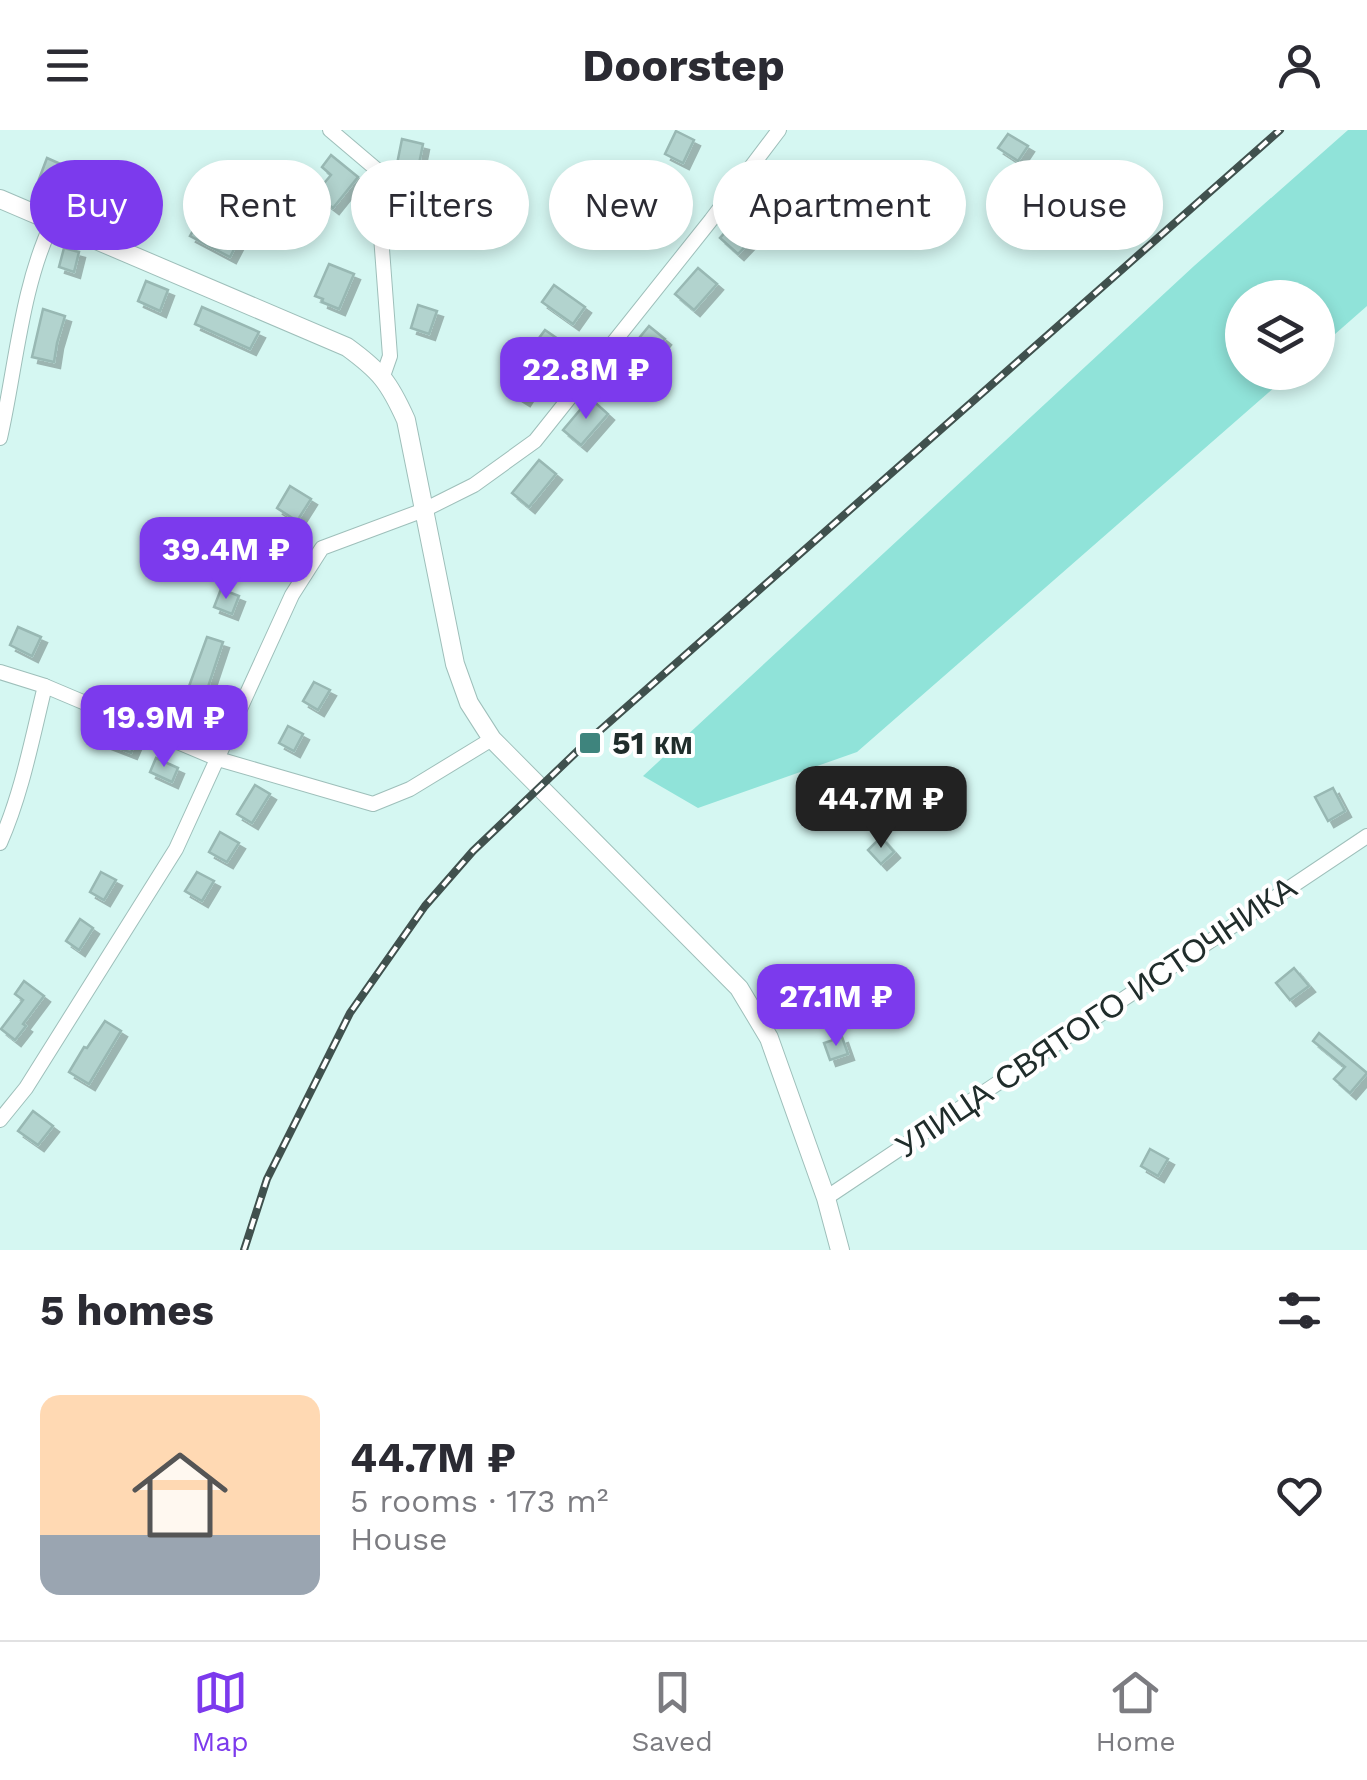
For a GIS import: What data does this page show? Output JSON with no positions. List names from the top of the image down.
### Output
{
  "streets": {
    "street": ["УЛИЦА СВЯТОГО ИСТОЧНИКА"]
  },
  "places": {
    "transit": ["51 км"]
  },
  "page": {
    "header": "Doorstep",
    "chip": [
      "Buy",
      "Rent",
      "Filters",
      "New",
      "Apartment",
      "House"
    ],
    "price": [
      "22.8M ₽",
      "39.4M ₽",
      "19.9M ₽",
      "44.7M ₽",
      "27.1M ₽"
    ],
    "heading": "5 homes",
    "list": [
      {
        "name": "44.7M ₽",
        "note": "5 rooms · 173 m² · House"
      }
    ],
    "tabs": ["Map", "Saved", "Home"]
  }
}
